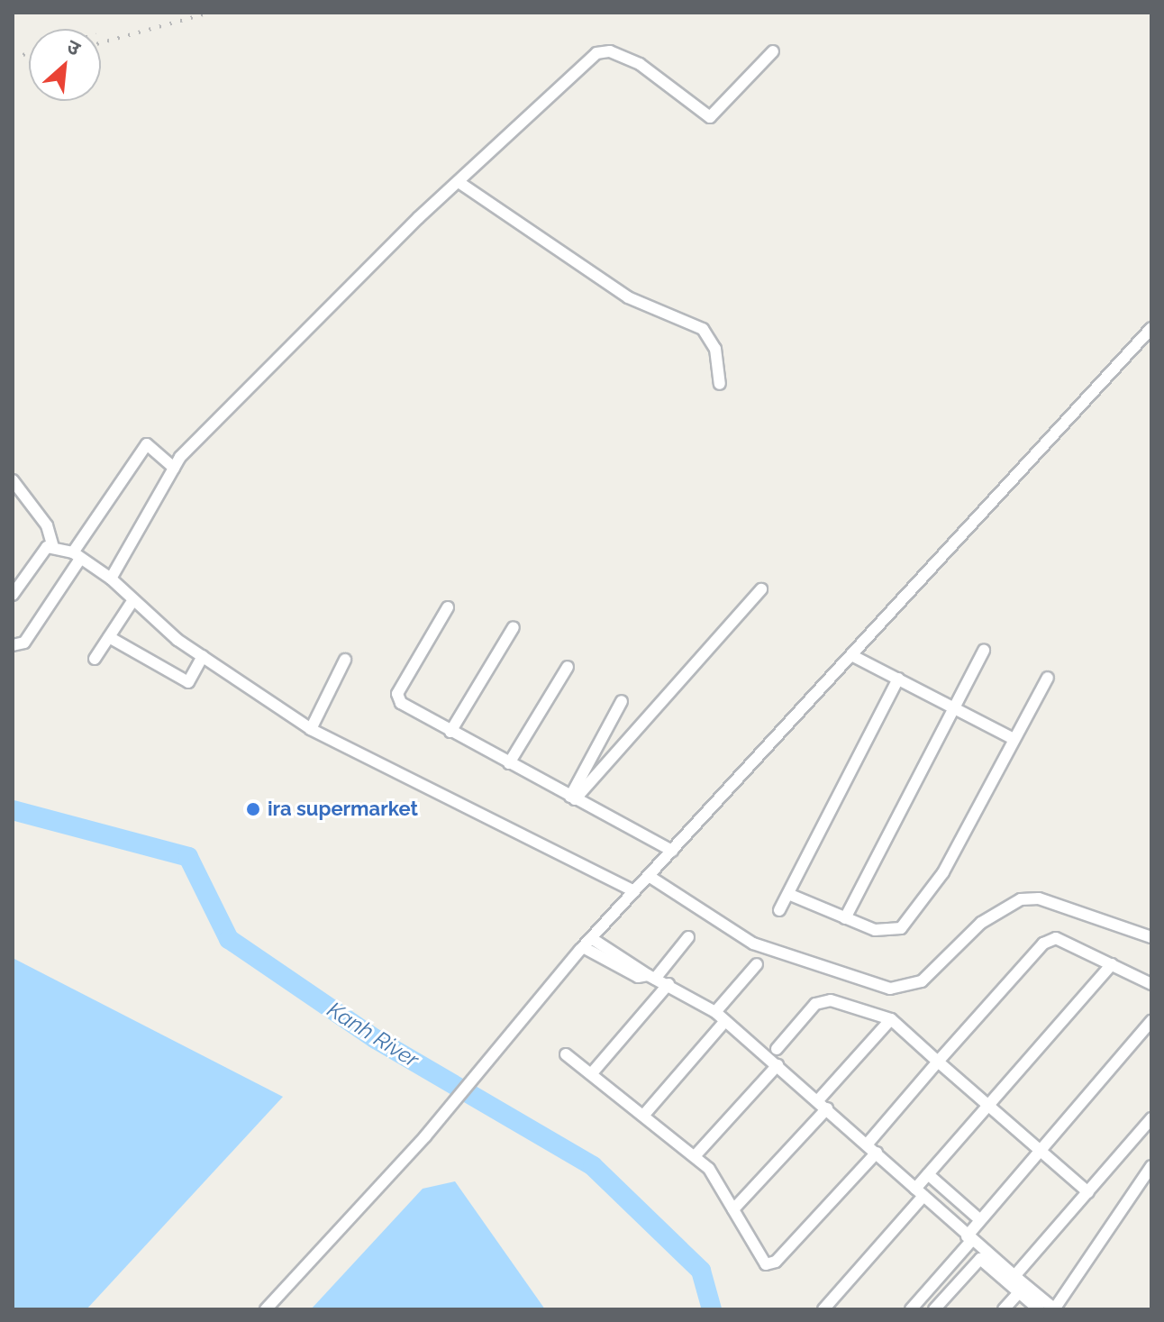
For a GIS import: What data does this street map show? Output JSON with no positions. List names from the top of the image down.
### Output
{
  "water": ["Kanh River"],
  "places": ["ira supermarket"],
  "north": "top right"
}
